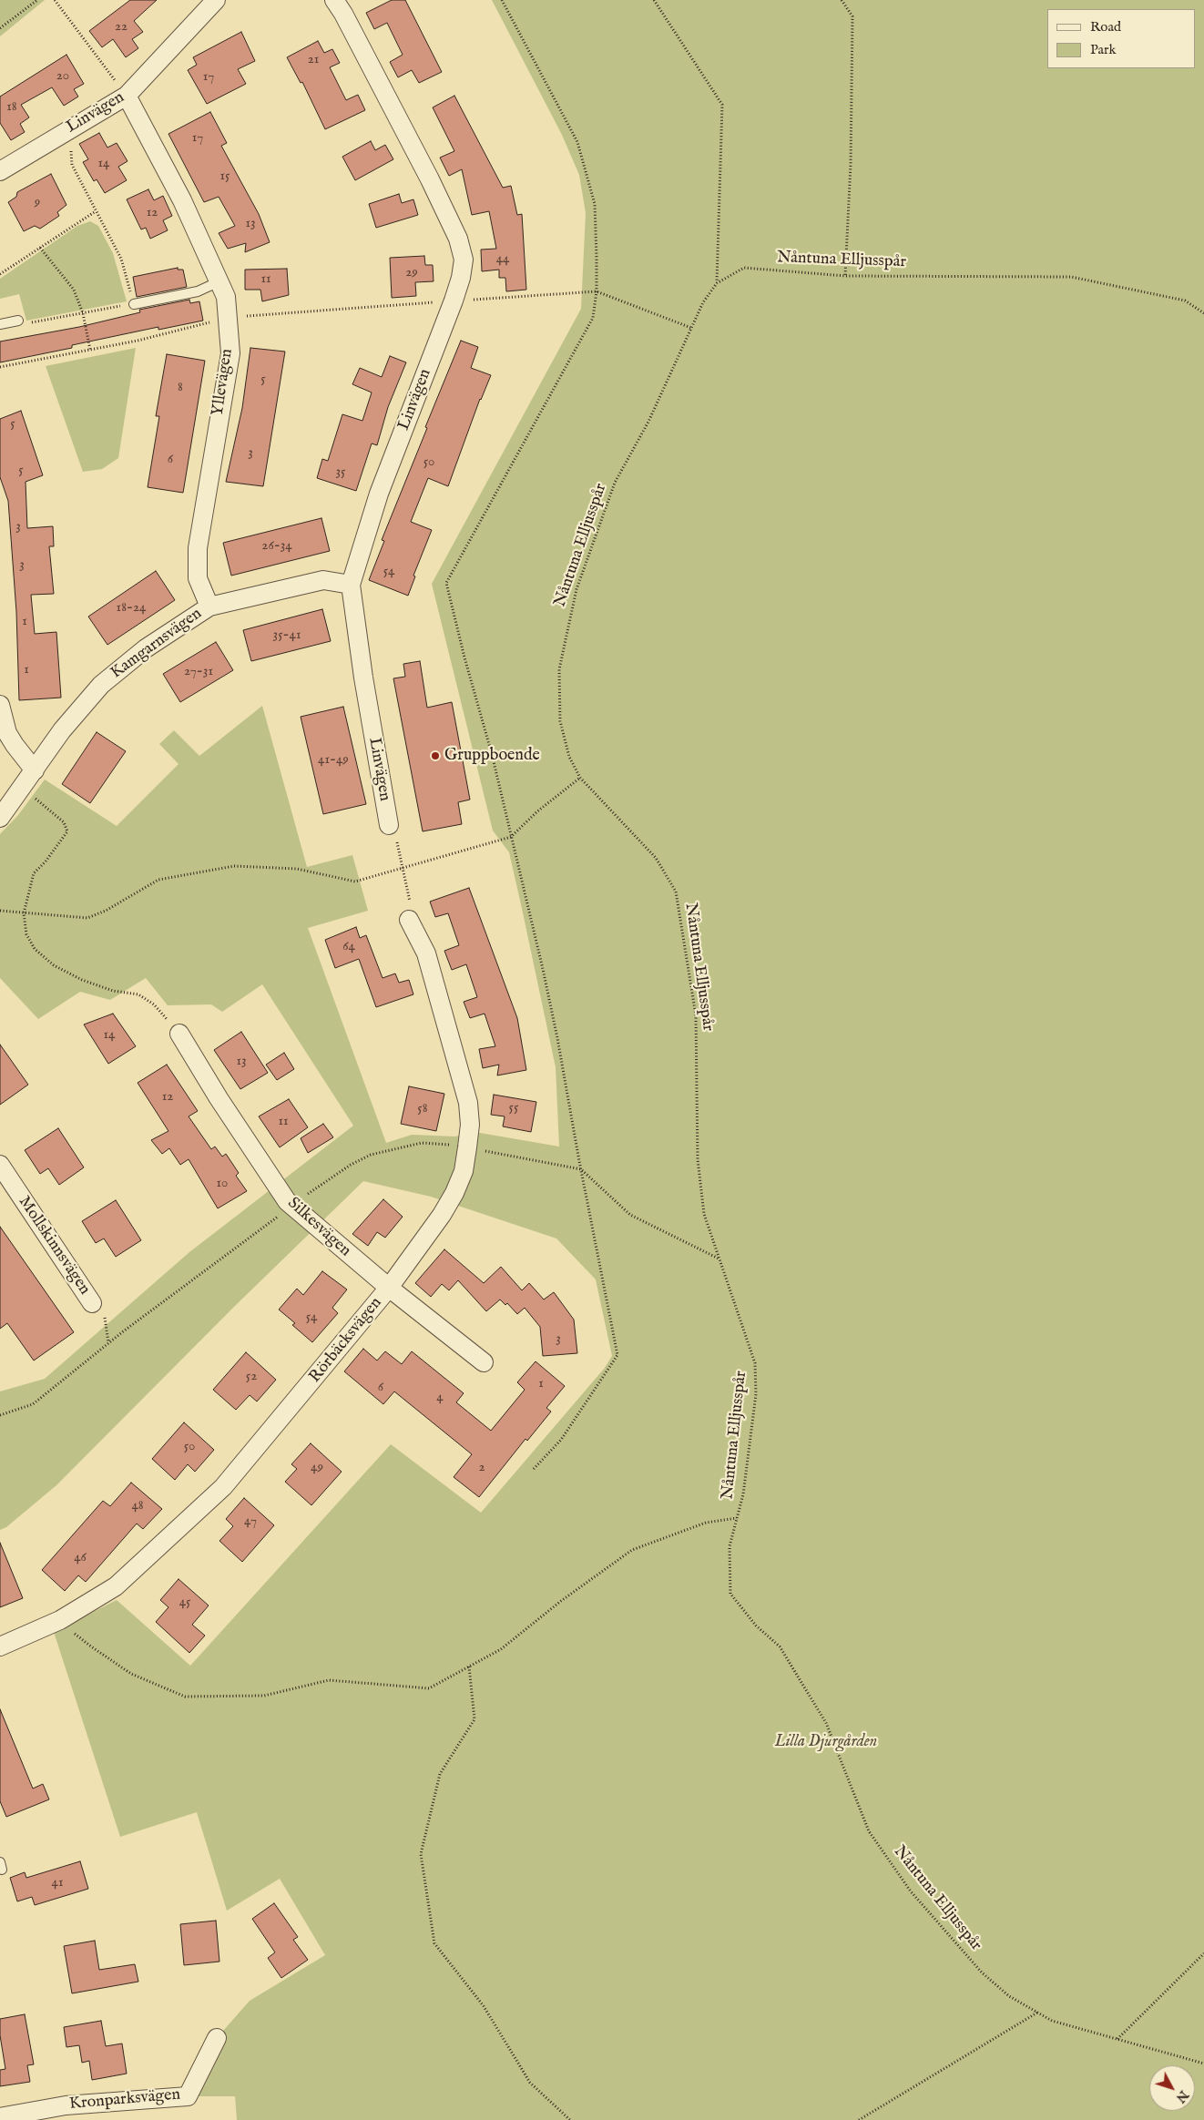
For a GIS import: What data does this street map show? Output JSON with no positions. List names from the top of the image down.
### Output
{
  "streets": {
    "street": [
      "Linvägen",
      "Yllevägen",
      "Kamgarnsvägen",
      "Silkesvägen",
      "Mollskinnsvägen",
      "Rörbäcksvägen",
      "Kronparksvägen"
    ],
    "path": ["Nåntuna Elljusspår"]
  },
  "crossings": [
    ["Linvägen", "Yllevägen"],
    ["Linvägen", "Kamgarnsvägen"],
    ["Yllevägen", "Kamgarnsvägen"],
    ["Silkesvägen", "Rörbäcksvägen"]
  ],
  "parks": ["Lilla Djurgården"],
  "places": ["Gruppboende"],
  "house_numbers": [
    "22",
    "21",
    "20",
    "17",
    "18",
    "17",
    "14",
    "15",
    "9",
    "12",
    "13",
    "44",
    "29",
    "11",
    "5",
    "8",
    "5",
    "3",
    "6",
    "50",
    "5",
    "35",
    "3",
    "26-34",
    "3",
    "54",
    "18-24",
    "1",
    "35-41",
    "1",
    "27-31",
    "41-49",
    "64",
    "14",
    "13",
    "12",
    "55",
    "58",
    "11",
    "10",
    "54",
    "3",
    "52",
    "1",
    "6",
    "4",
    "50",
    "49",
    "2",
    "48",
    "47",
    "46",
    "45",
    "41"
  ],
  "legend": ["Road", "Park"],
  "north": "bottom right"
}
